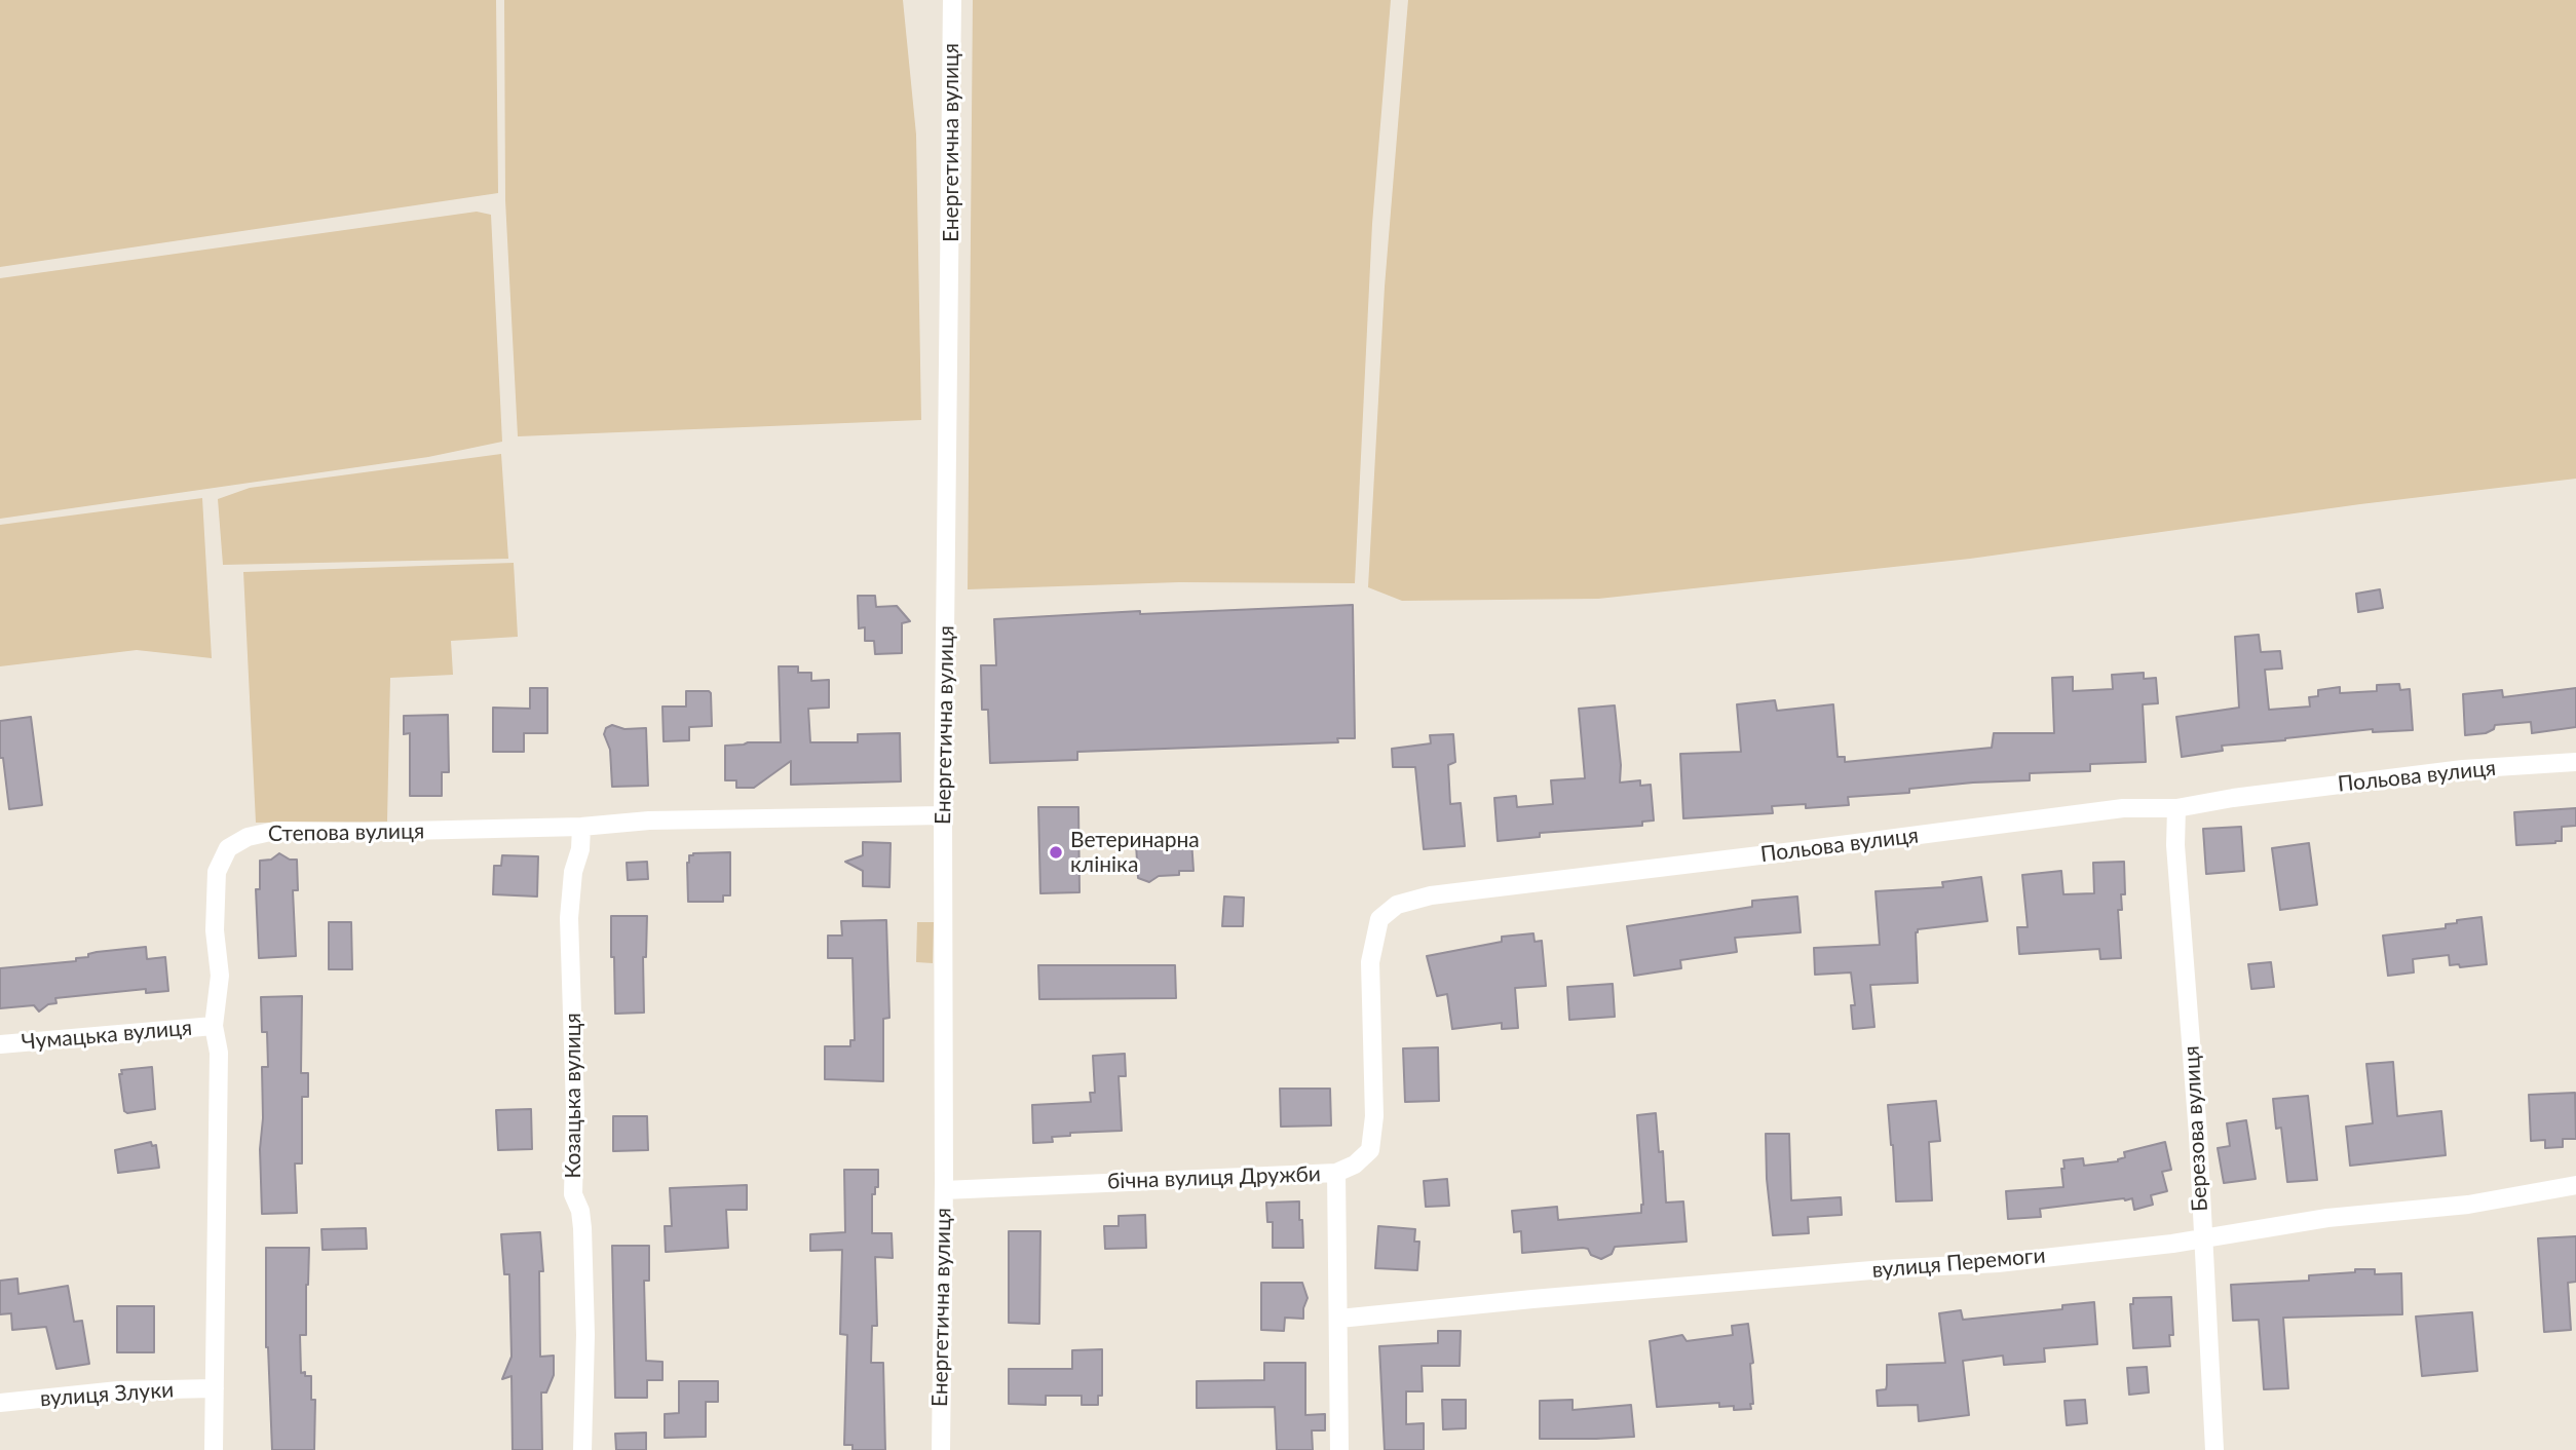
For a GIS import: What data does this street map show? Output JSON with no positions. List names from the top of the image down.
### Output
{
  "streets": {
    "street": [
      "Енергетична вулиця",
      "Польова вулиця",
      "Степова вулиця",
      "Чумацька вулиця",
      "Козацька вулиця",
      "Березова вулиця",
      "бічна вулиця Дружби",
      "вулиця Перемоги",
      "вулиця Злуки"
    ]
  },
  "crossings": [
    ["Енергетична вулиця", "Степова вулиця"],
    ["Енергетична вулиця", "бічна вулиця Дружби"],
    ["Польова вулиця", "Березова вулиця"],
    ["Польова вулиця", "бічна вулиця Дружби"],
    ["Степова вулиця", "Чумацька вулиця"],
    ["Степова вулиця", "Козацька вулиця"],
    ["Степова вулиця", "вулиця Злуки"],
    ["Березова вулиця", "вулиця Перемоги"],
    ["бічна вулиця Дружби", "вулиця Перемоги"]
  ],
  "places": ["Ветеринарна клініка"]
}
